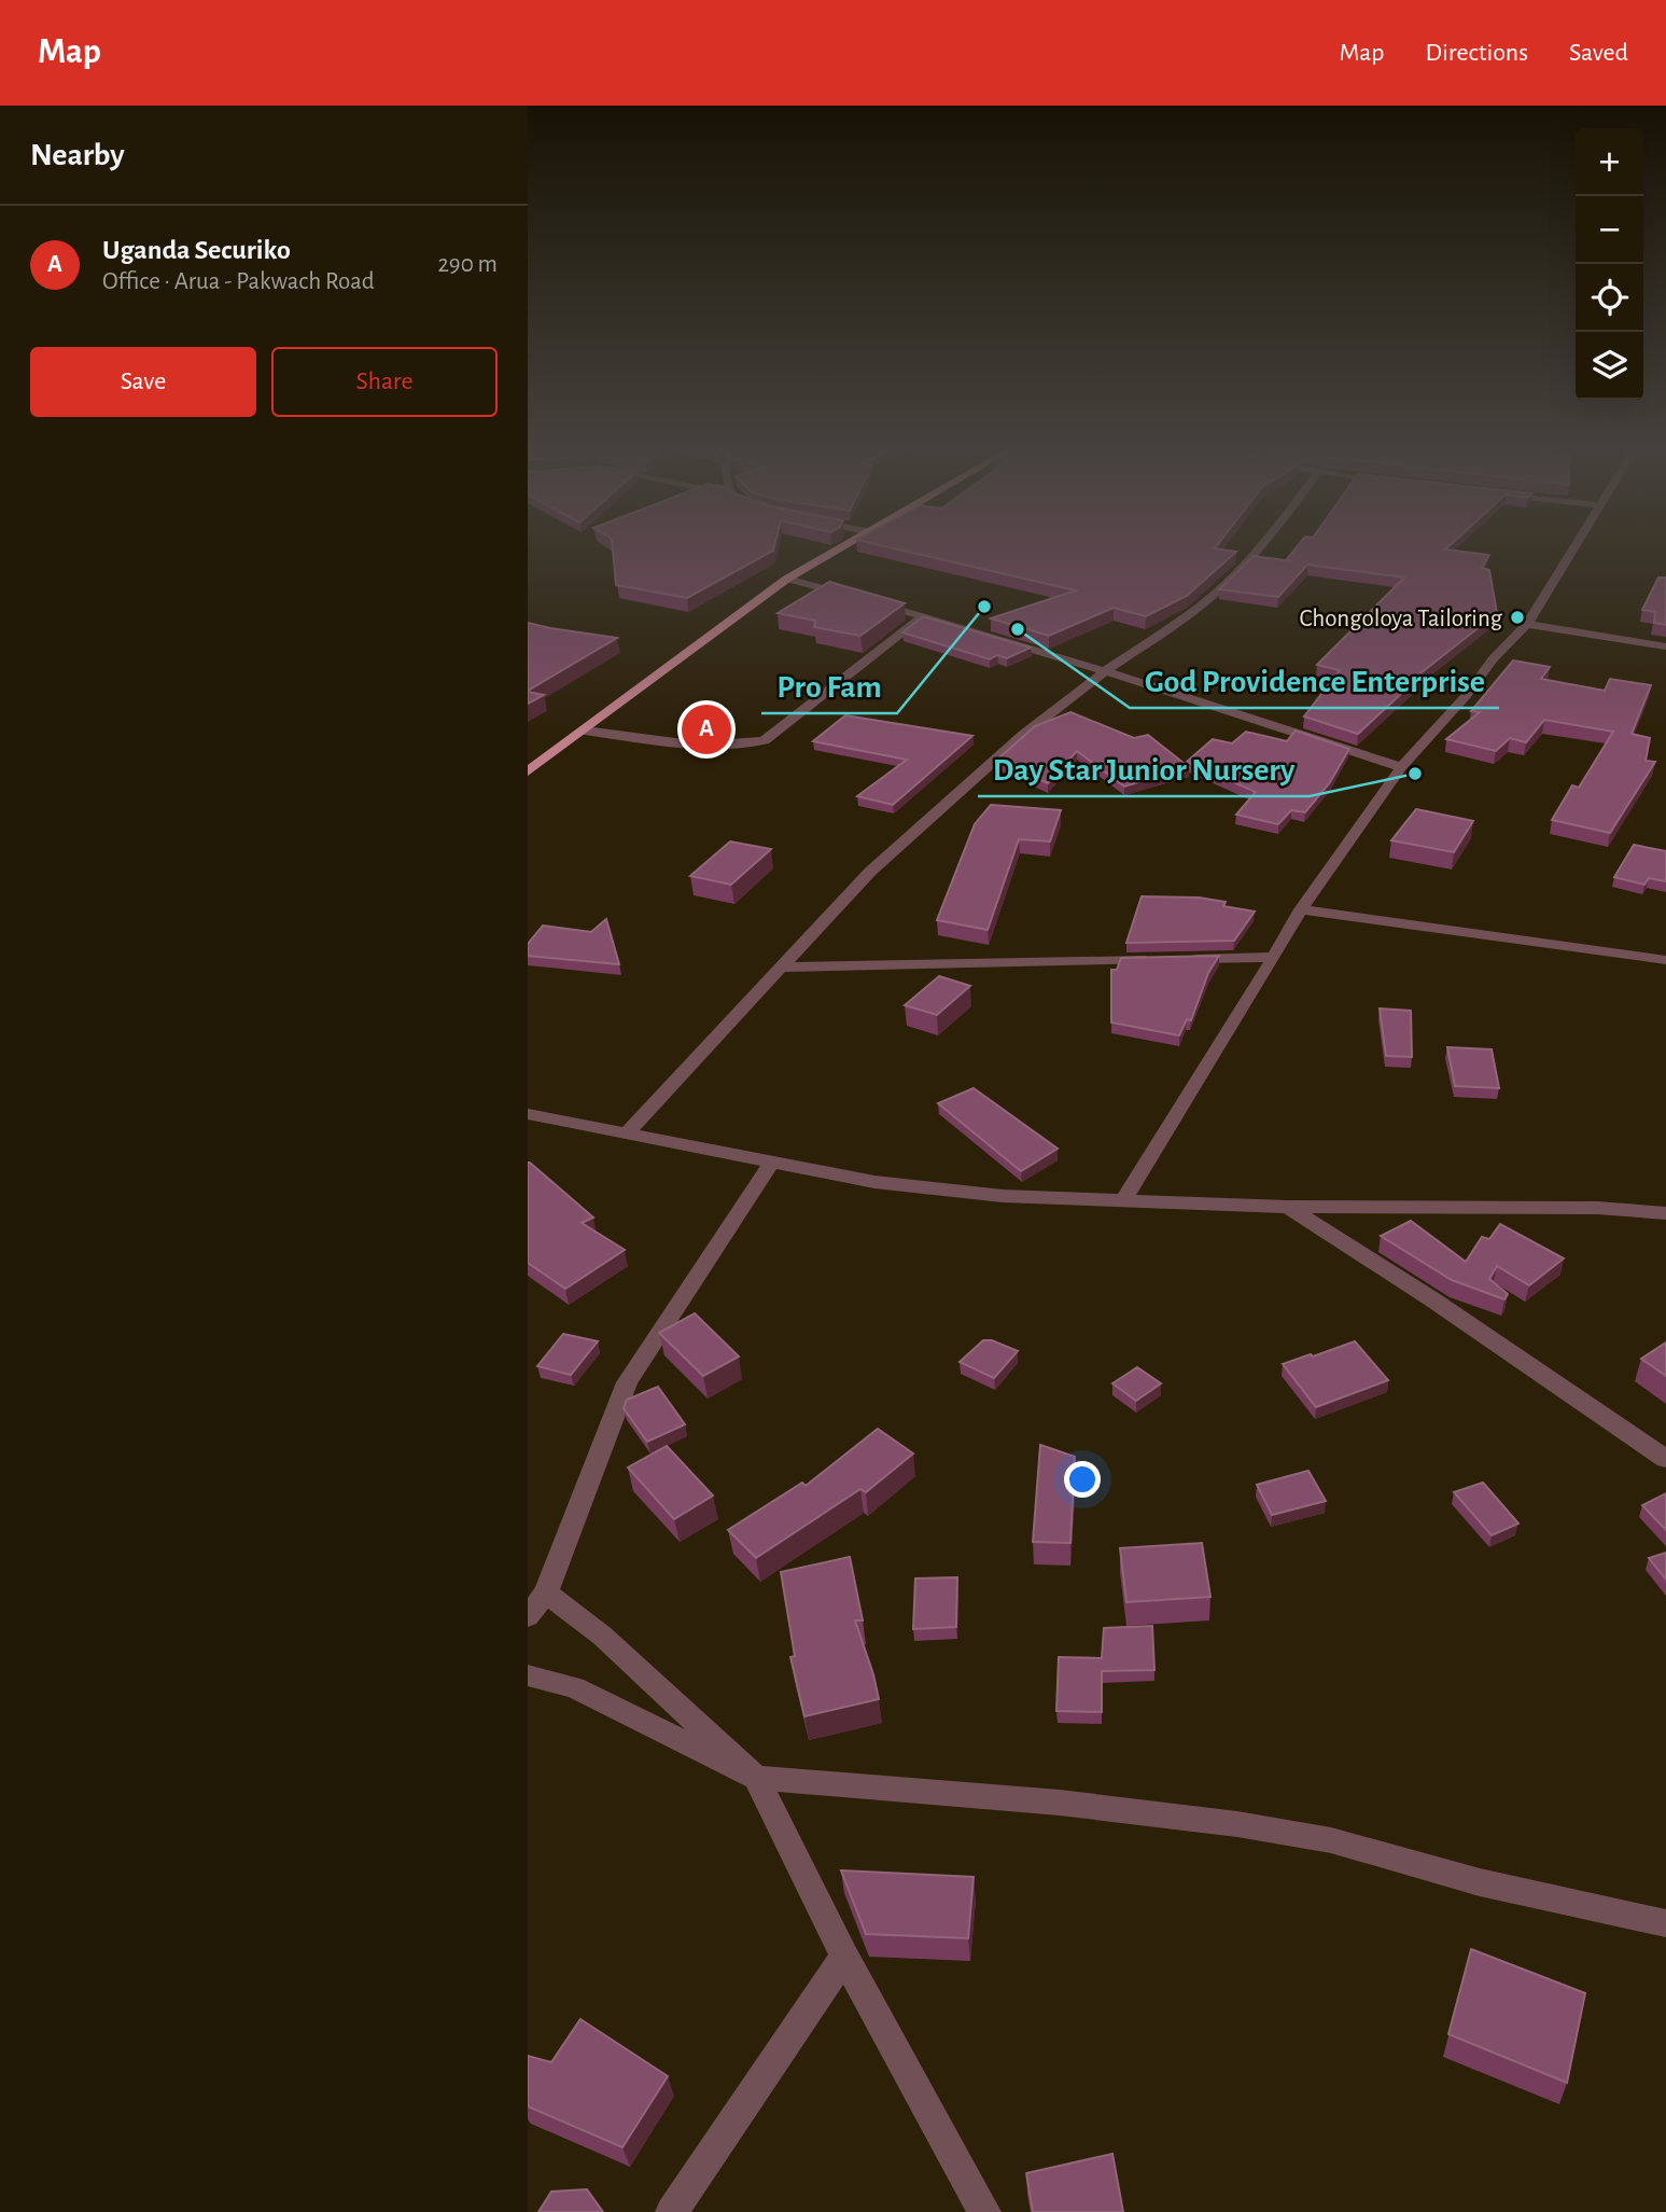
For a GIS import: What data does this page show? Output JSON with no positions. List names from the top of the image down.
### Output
{
  "places": [
    "Pro Fam",
    "Chongoloya Tailoring",
    "God Providence Enterprise",
    "Day Star Junior Nursery"
  ],
  "page": {
    "header": "Map",
    "nav": ["Map", "Directions", "Saved"],
    "heading": "Nearby",
    "map_buttons": ["+", "−"],
    "list": [
      {
        "mark": "A",
        "name": "Uganda Securiko",
        "note": "Office · Arua - Pakwach Road",
        "value": "290 m"
      }
    ],
    "buttons": ["Save", "Share"],
    "pins": "A"
  }
}
